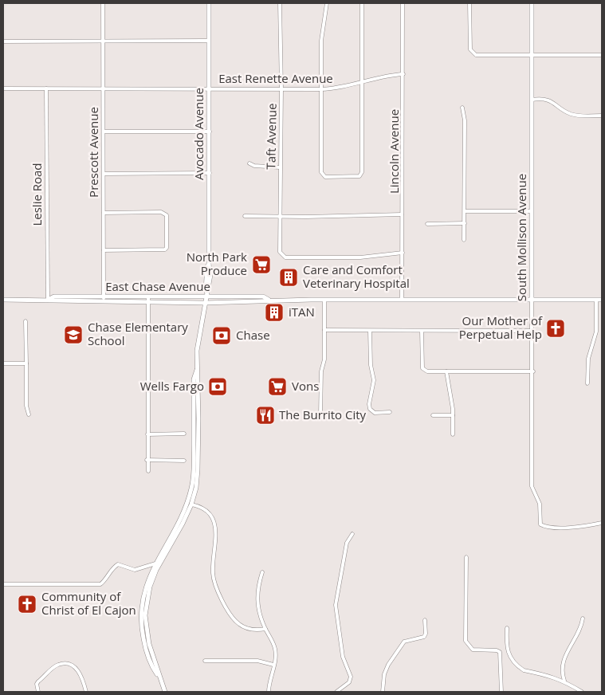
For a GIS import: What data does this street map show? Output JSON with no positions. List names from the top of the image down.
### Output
{
  "streets": {
    "main road": ["Avocado Avenue", "South Mollison Avenue", "East Chase Avenue"],
    "street": [
      "East Renette Avenue",
      "Taft Avenue",
      "Lincoln Avenue",
      "Prescott Avenue",
      "Leslie Road"
    ]
  },
  "crossings": [
    ["East Renette Avenue", "Avocado Avenue"],
    ["East Renette Avenue", "Taft Avenue"],
    ["East Renette Avenue", "Lincoln Avenue"],
    ["East Renette Avenue", "Prescott Avenue"],
    ["East Renette Avenue", "Leslie Road"],
    ["Avocado Avenue", "East Chase Avenue"],
    ["Taft Avenue", "Lincoln Avenue"],
    ["Lincoln Avenue", "East Chase Avenue"],
    ["Prescott Avenue", "East Chase Avenue"],
    ["Leslie Road", "East Chase Avenue"],
    ["South Mollison Avenue", "East Chase Avenue"]
  ],
  "places": {
    "supermarket": ["North Park Produce", "Vons"],
    "building": ["Care and Comfort Veterinary Hospital", "iTAN"],
    "church": ["Our Mother of Perpetual Help", "Community of Christ of El Cajon"],
    "school or university": ["Chase Elementary School"],
    "bank": ["Chase", "Wells Fargo"],
    "restaurant": ["The Burrito City"]
  }
}
